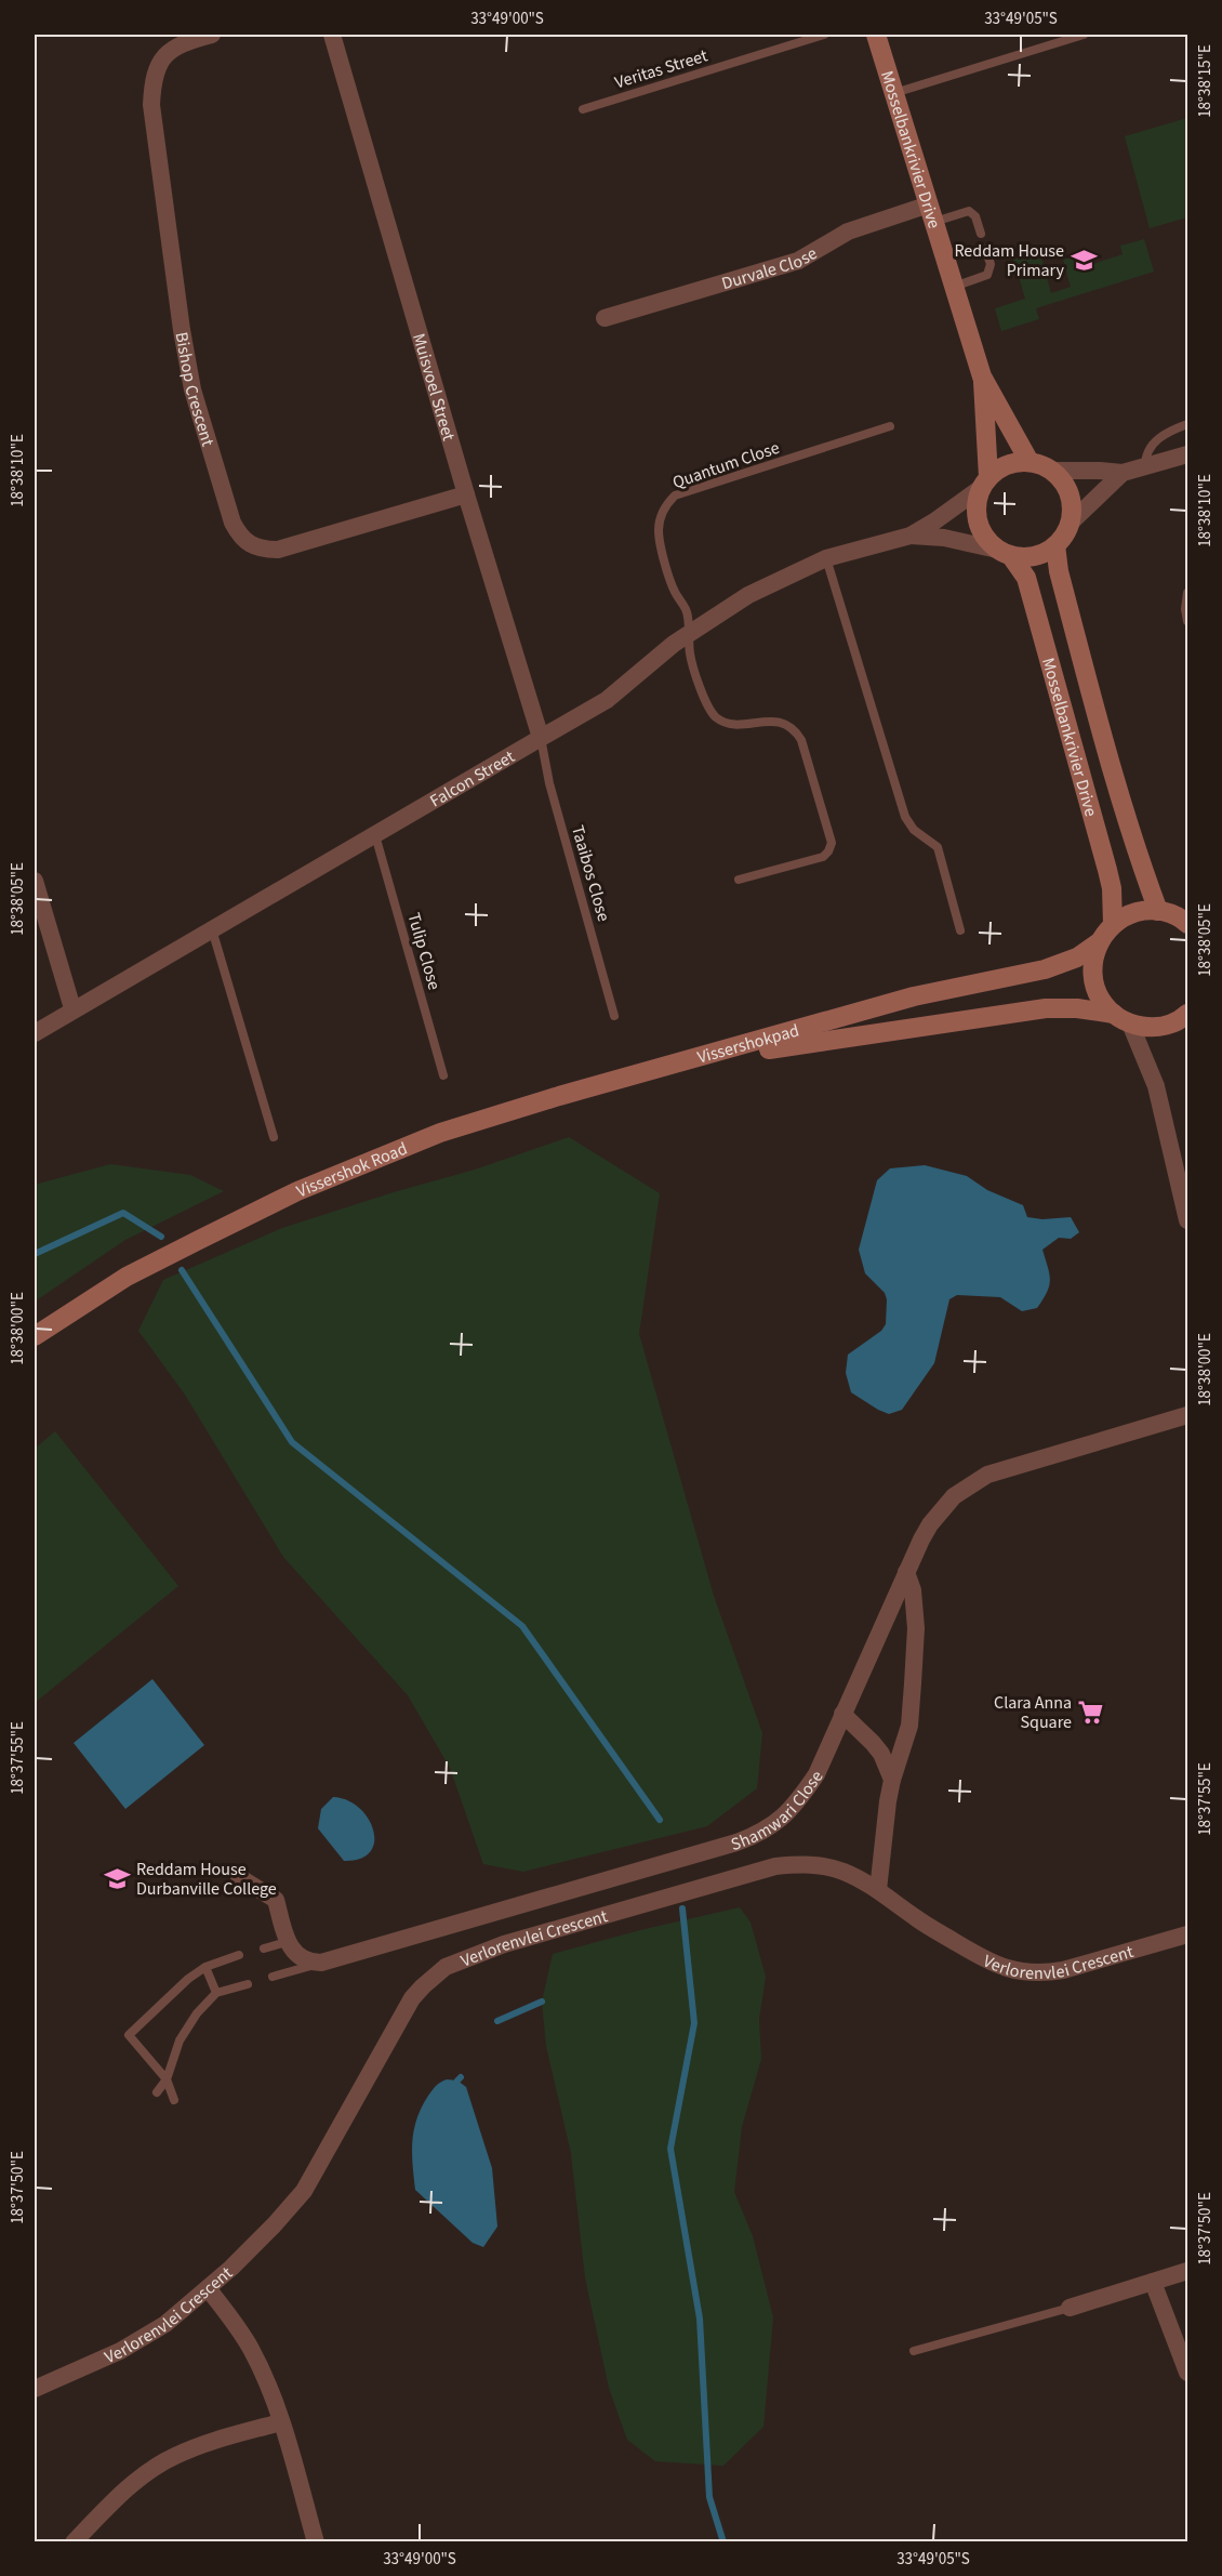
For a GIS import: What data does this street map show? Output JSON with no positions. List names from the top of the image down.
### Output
{
  "streets": {
    "main road": ["Mosselbankrivier Drive", "Vissershokpad", "Vissershok Road"],
    "street": [
      "Durvale Close",
      "Muisvoel Street",
      "Bishop Crescent",
      "Falcon Street",
      "Shamwari Close",
      "Verlorenvlei Crescent"
    ],
    "lane": [
      "Veritas Street",
      "Quantum Close",
      "Taaibos Close",
      "Tulip Close"
    ]
  },
  "crossings": [
    ["Mosselbankrivier Drive", "Durvale Close"],
    ["Mosselbankrivier Drive", "Falcon Street"],
    ["Muisvoel Street", "Bishop Crescent"],
    ["Muisvoel Street", "Falcon Street"],
    ["Muisvoel Street", "Taaibos Close"],
    ["Quantum Close", "Falcon Street"],
    ["Falcon Street", "Taaibos Close"],
    ["Falcon Street", "Tulip Close"],
    ["Vissershokpad", "Vissershok Road"]
  ],
  "places": {
    "school or university": ["Reddam House Primary", "Reddam House Durbanville College"],
    "supermarket": ["Clara Anna Square"]
  },
  "coordinates": [
    "33°49'00\"S",
    "33°49'05\"S",
    "18°38'15\"E",
    "18°38'10\"E",
    "18°38'05\"E",
    "18°38'00\"E",
    "18°37'55\"E",
    "18°37'50\"E"
  ]
}
